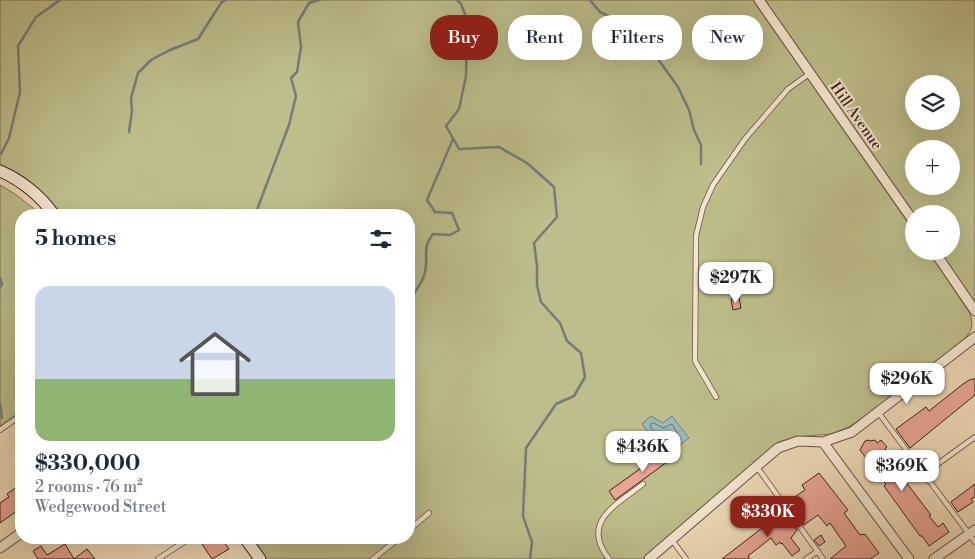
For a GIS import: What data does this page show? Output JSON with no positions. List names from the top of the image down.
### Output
{
  "streets": {
    "street": ["Hill Avenue"]
  },
  "page": {
    "chip": [
      "Buy",
      "Rent",
      "Filters",
      "New"
    ],
    "map_buttons": ["+", "−"],
    "heading": "5 homes",
    "price": [
      "$297K",
      "$296K",
      "$436K",
      "$369K",
      "$330K"
    ],
    "list": [
      {
        "name": "$330,000",
        "note": "2 rooms · 76 m² · Wedgewood Street"
      }
    ]
  }
}
